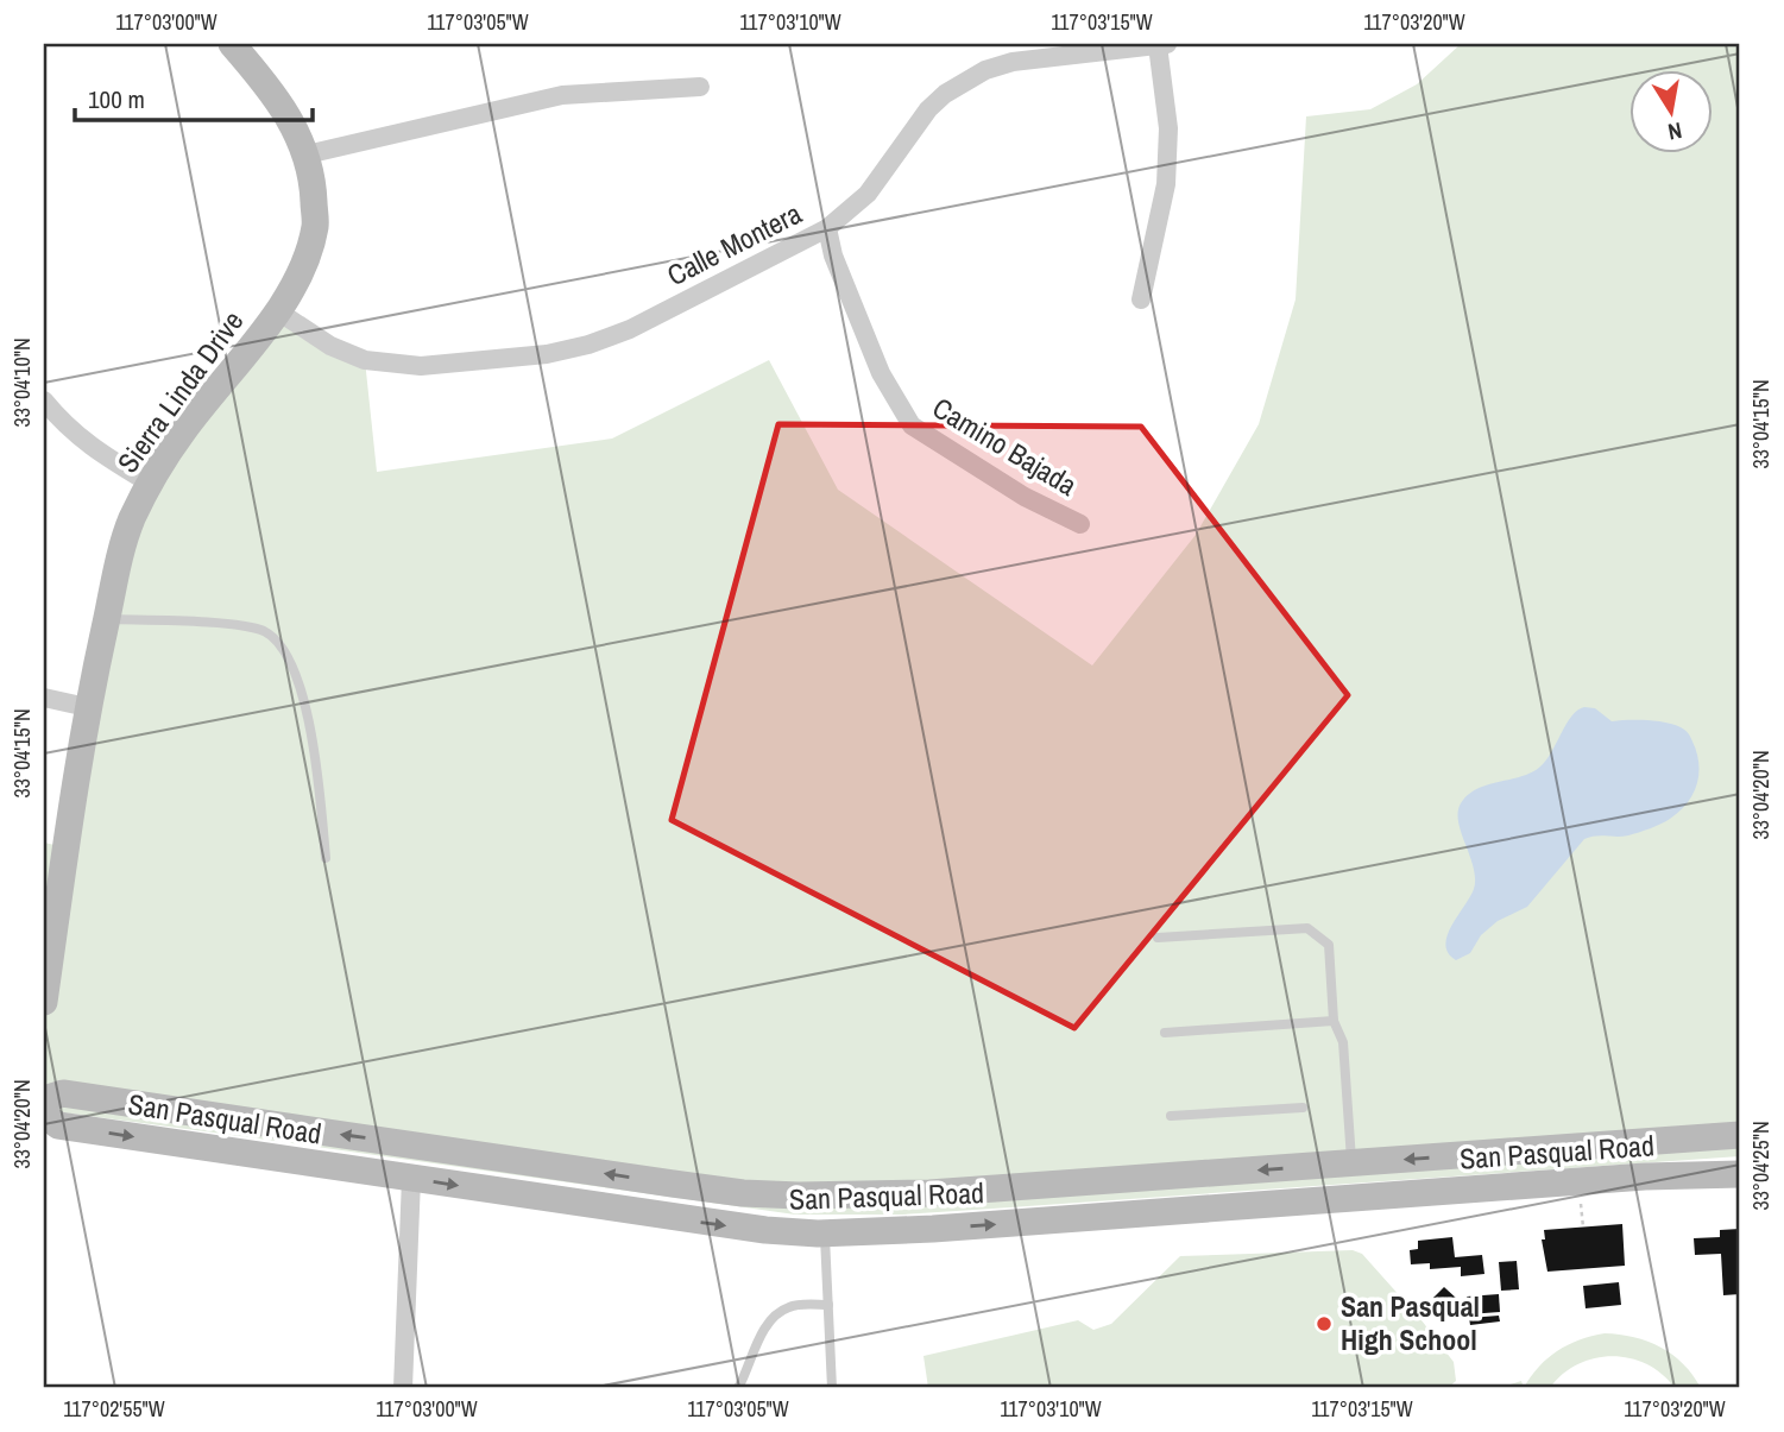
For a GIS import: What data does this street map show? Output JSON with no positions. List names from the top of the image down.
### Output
{
  "streets": {
    "main road": ["Sierra Linda Drive", "San Pasqual Road"],
    "street": ["Calle Montera", "Camino Bajada"]
  },
  "crossings": [
    ["Calle Montera", "Sierra Linda Drive"],
    ["Calle Montera", "Camino Bajada"]
  ],
  "places": ["San Pasqual High School"],
  "scale_bar": "100 m",
  "north": "bottom",
  "coordinates": [
    "117°03'00\"W",
    "117°03'05\"W",
    "117°03'10\"W",
    "117°03'15\"W",
    "117°03'20\"W",
    "33°04'10\"N",
    "33°04'15\"N",
    "33°04'20\"N",
    "33°04'25\"N",
    "117°02'55\"W"
  ]
}
